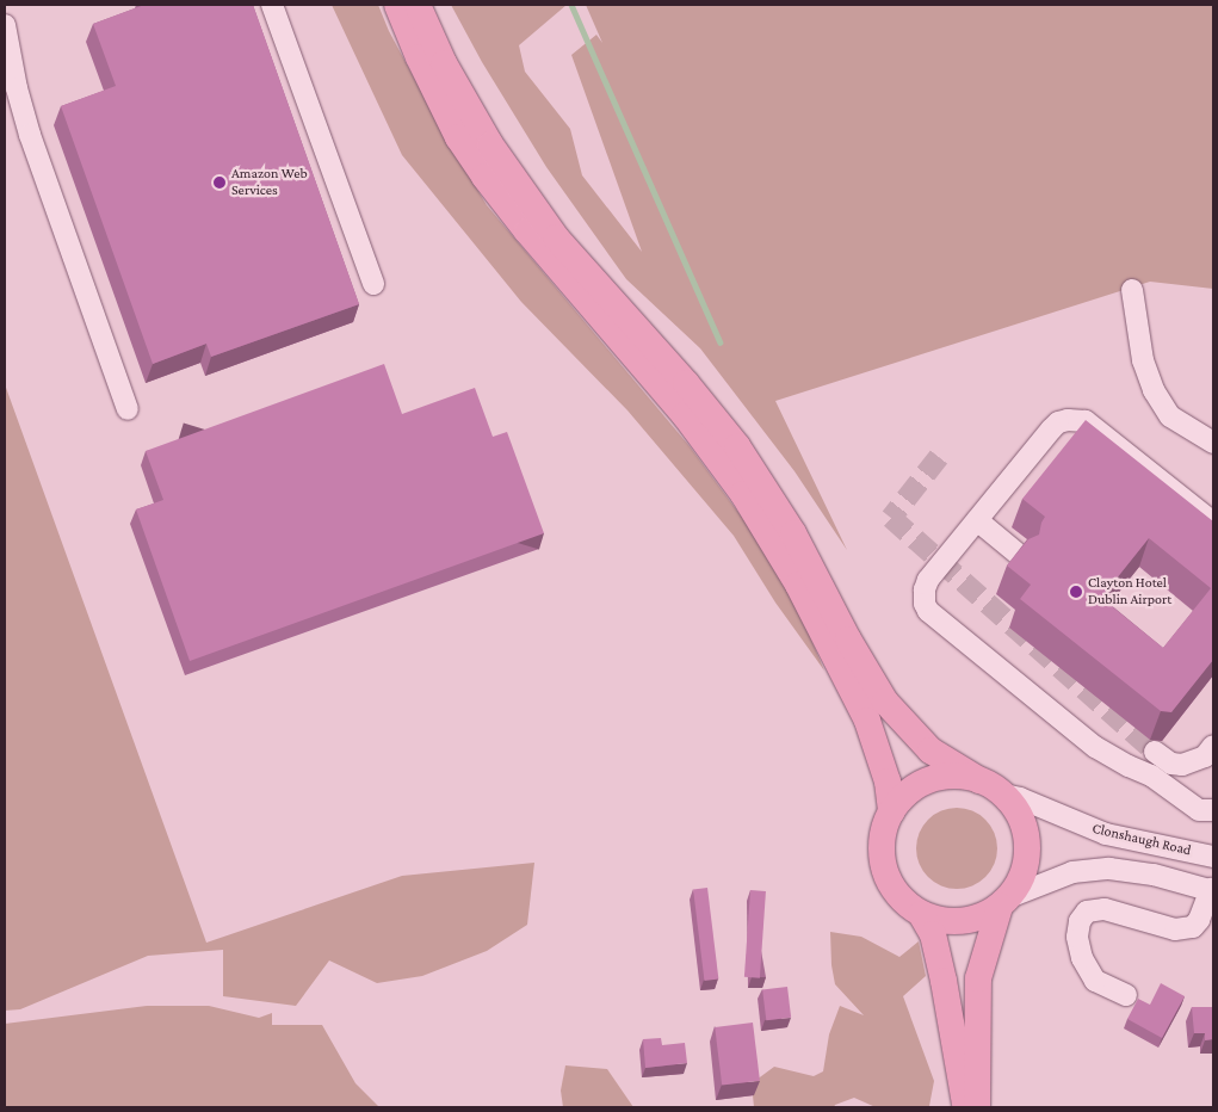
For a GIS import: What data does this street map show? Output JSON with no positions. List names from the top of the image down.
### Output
{
  "streets": {
    "street": ["Clonshaugh Road"]
  },
  "places": ["Amazon Web Services", "Clayton Hotel Dublin Airport"]
}
